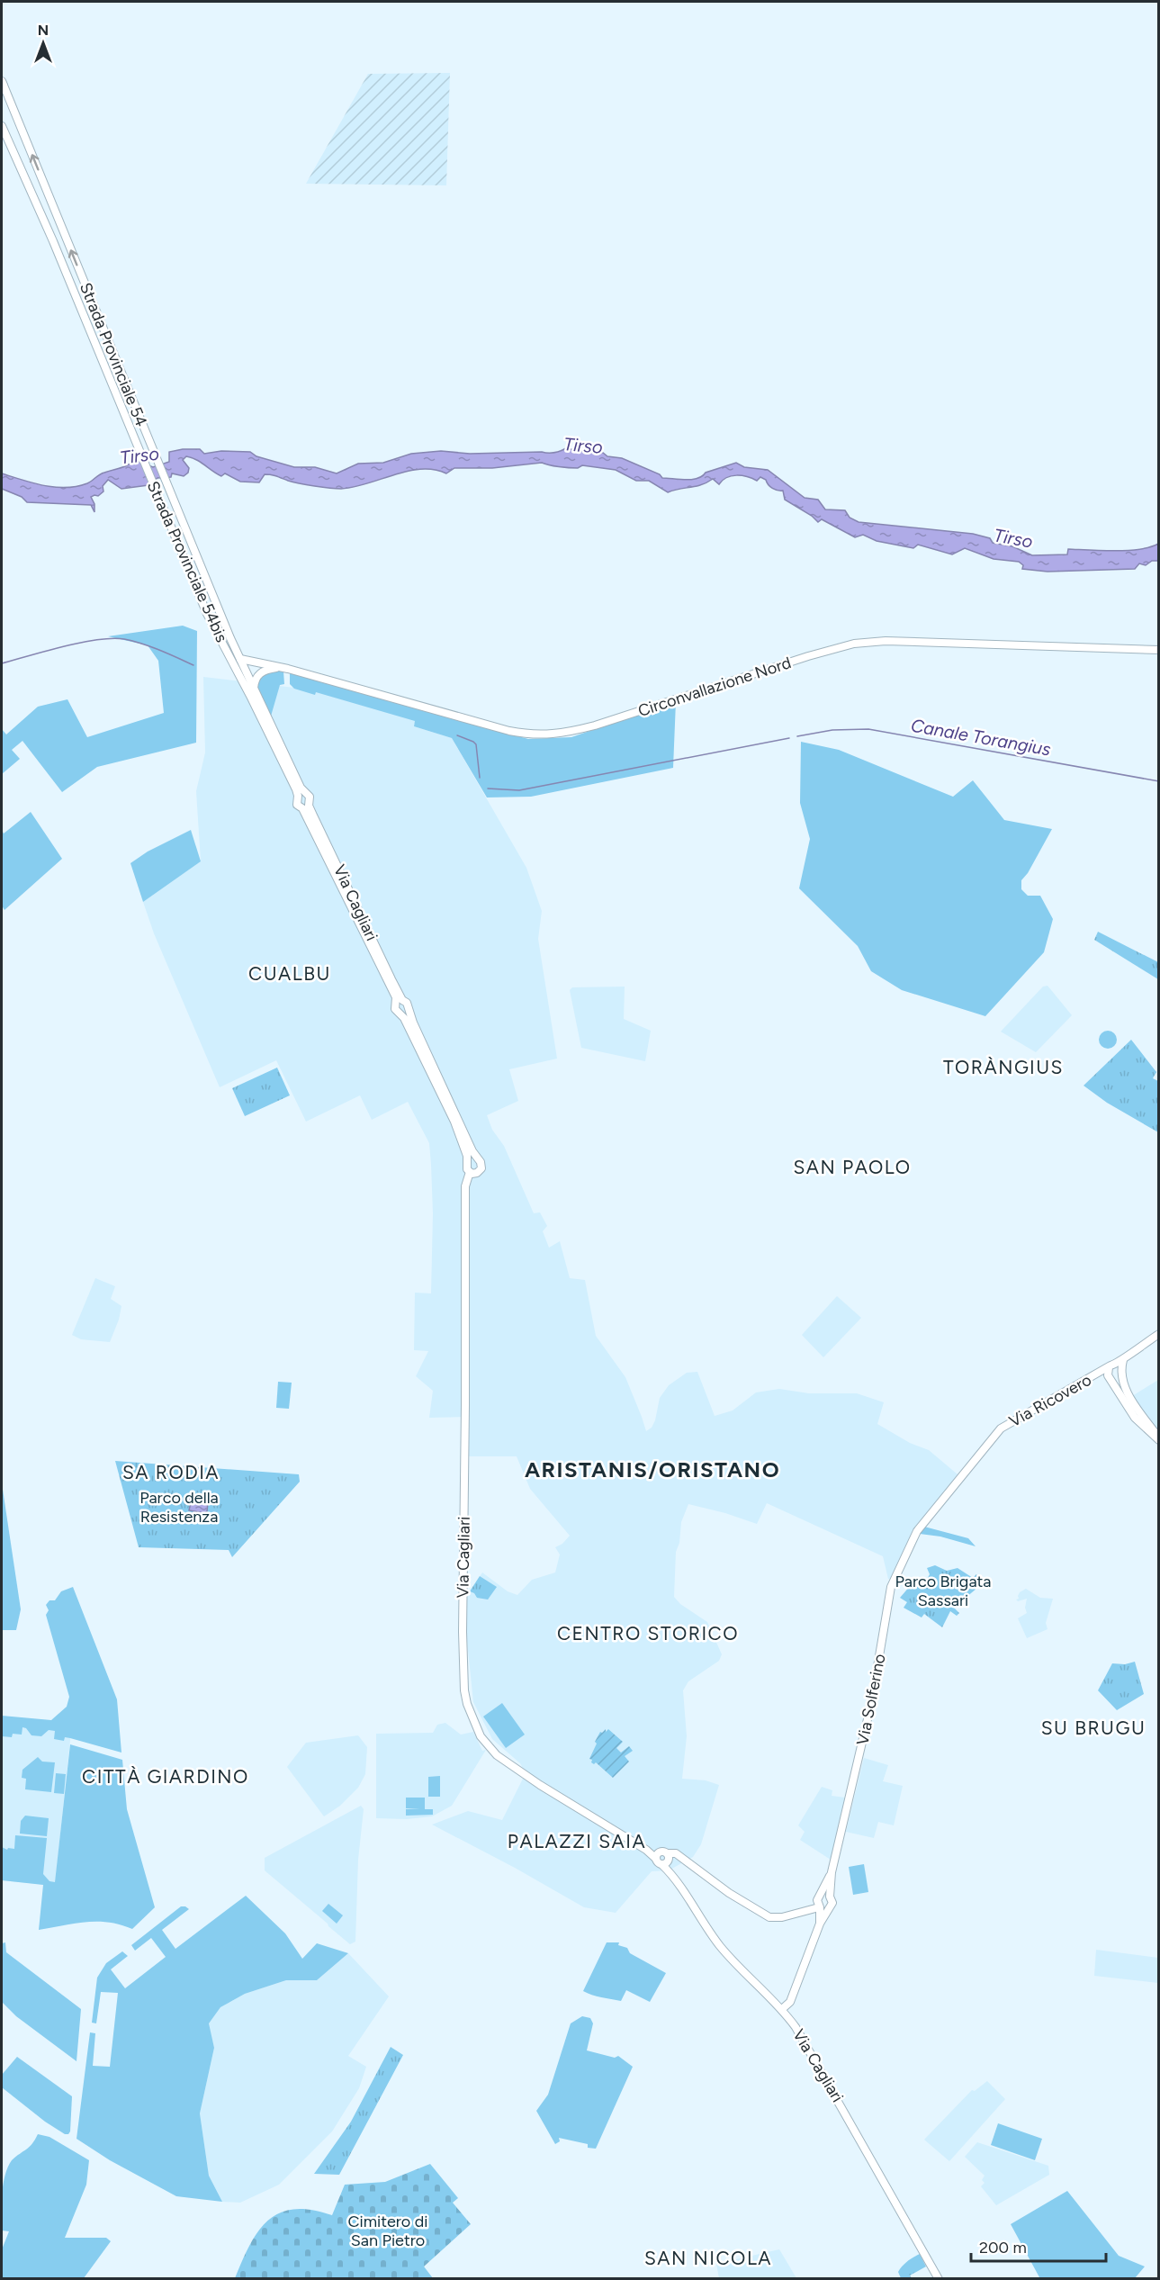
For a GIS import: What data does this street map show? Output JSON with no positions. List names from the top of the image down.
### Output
{
  "streets": {
    "main road": [
      "Strada Provinciale 54",
      "Strada Provinciale 54bis",
      "Circonvallazione Nord",
      "Via Cagliari",
      "Via Ricovero",
      "Via Solferino"
    ]
  },
  "crossings": [
    ["Strada Provinciale 54", "Strada Provinciale 54bis"],
    ["Strada Provinciale 54", "Circonvallazione Nord"],
    ["Strada Provinciale 54", "Via Cagliari"],
    ["Strada Provinciale 54bis", "Via Cagliari"],
    ["Via Ricovero", "Via Solferino"]
  ],
  "one_way": ["Strada Provinciale 54"],
  "districts": [
    "CUALBU",
    "TORÀNGIUS",
    "SAN PAOLO",
    "ARISTANIS/ORISTANO",
    "SA RODIA",
    "CENTRO STORICO",
    "SU BRUGU",
    "CITTÀ GIARDINO",
    "PALAZZI SAIA",
    "SAN NICOLA"
  ],
  "water": ["Tirso", "Canale Torangius"],
  "parks": ["Parco della Resistenza", "Parco Brigata Sassari", "Cimitero di San Pietro"],
  "scale_bar": "200 m",
  "north": "top"
}
